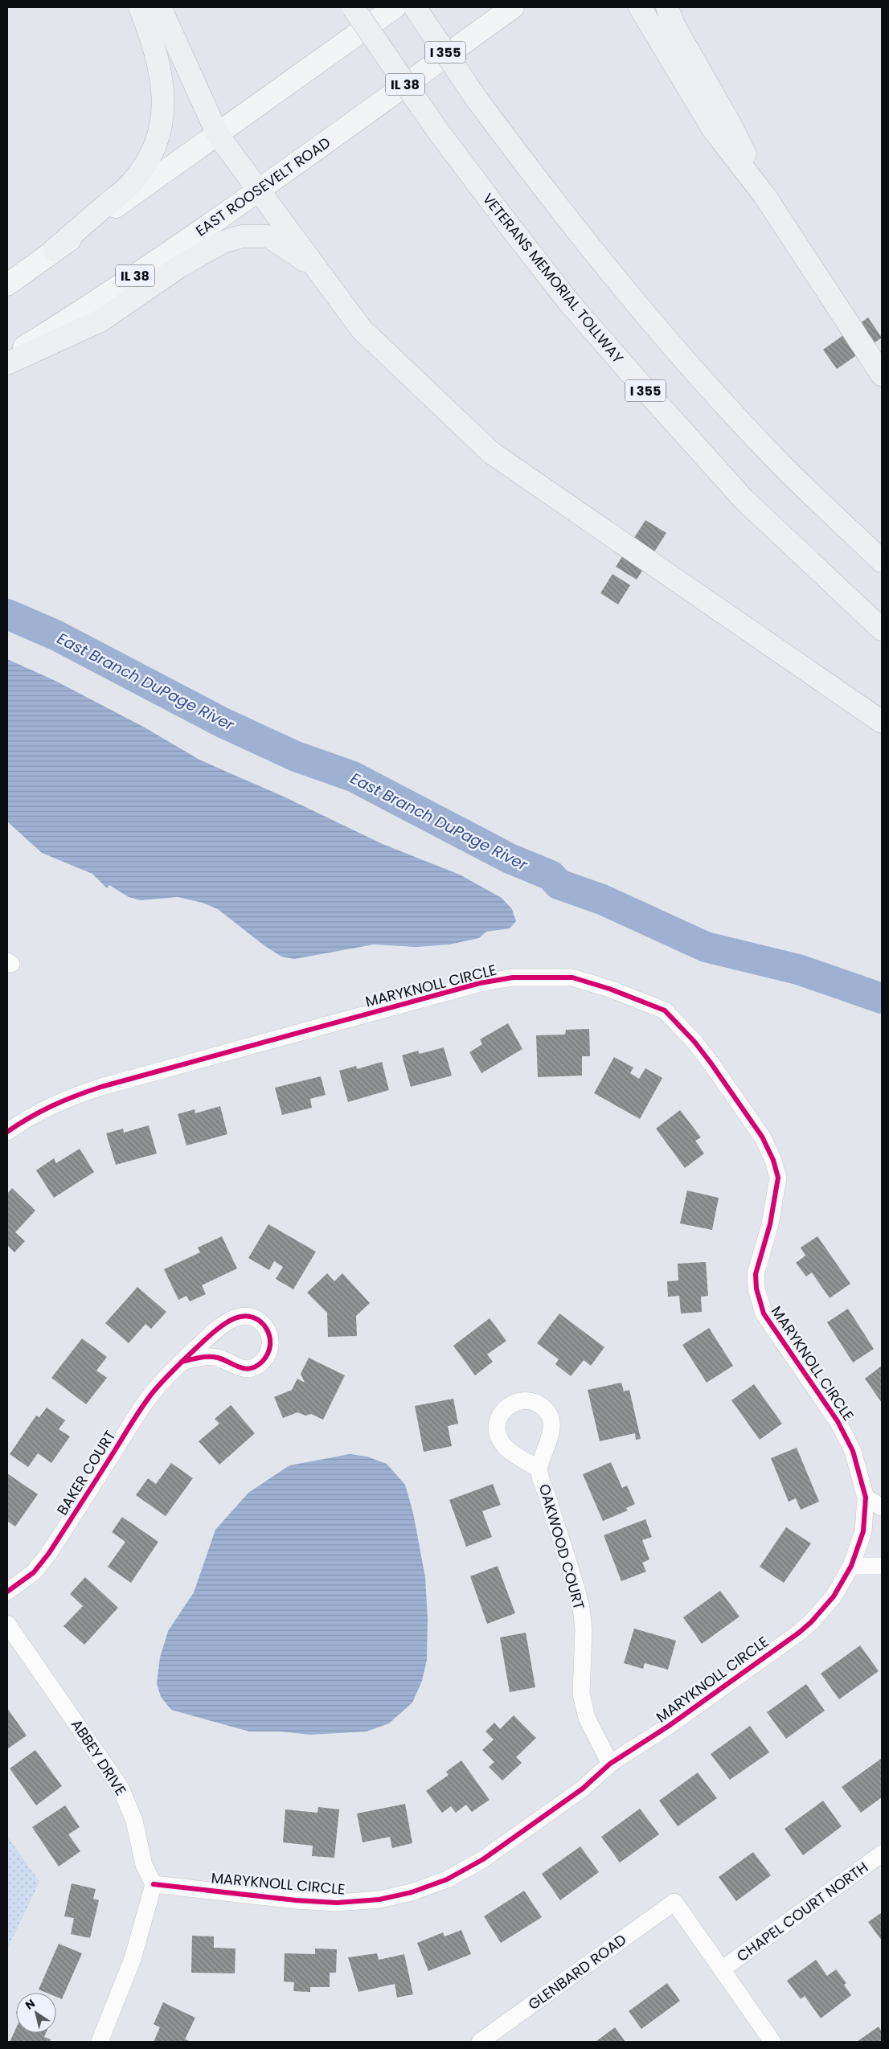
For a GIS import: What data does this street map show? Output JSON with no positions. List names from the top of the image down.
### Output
{
  "streets": {
    "highway": ["I 355", "VETERANS MEMORIAL TOLLWAY"],
    "main road": ["IL 38", "EAST ROOSEVELT ROAD"],
    "street": [
      "MARYKNOLL CIRCLE",
      "BAKER COURT",
      "OAKWOOD COURT",
      "ABBEY DRIVE",
      "CHAPEL COURT NORTH",
      "GLENBARD ROAD"
    ]
  },
  "crossings": [
    ["MARYKNOLL CIRCLE", "OAKWOOD COURT"],
    ["MARYKNOLL CIRCLE", "ABBEY DRIVE"],
    ["CHAPEL COURT NORTH", "GLENBARD ROAD"]
  ],
  "water": ["East Branch DuPage River"],
  "north": "top left"
}
